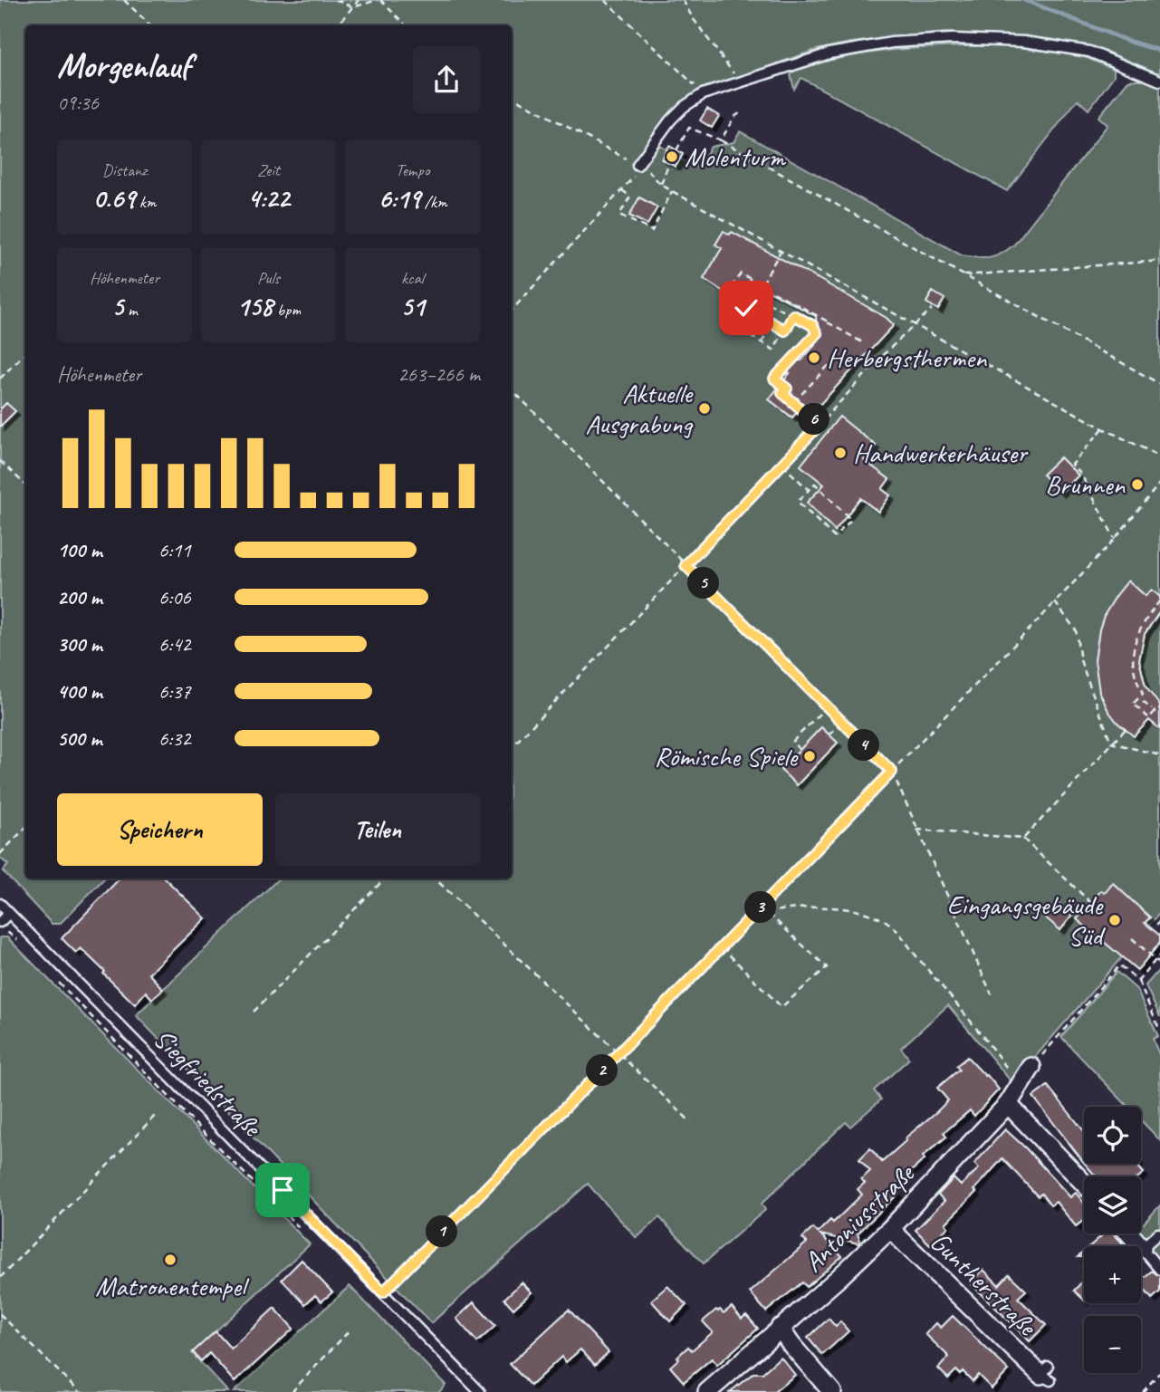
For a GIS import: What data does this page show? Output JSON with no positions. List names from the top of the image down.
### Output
{
  "streets": {
    "street": ["Antoniusstraße", "Guntherstraße"],
    "lane": ["Siegfriedstraße"]
  },
  "crossings": [
    ["Antoniusstraße", "Guntherstraße"]
  ],
  "places": [
    "Molenturm",
    "Herbergsthermen",
    "Aktuelle Ausgrabung",
    "Handwerkerhäuser",
    "Brunnen",
    "Römische Spiele",
    "Eingangsgebäude Süd",
    "Matronentempel"
  ],
  "page": {
    "heading": ["Morgenlauf", "09:36"],
    "stats": [
      ["Distanz", "0.69 km"],
      ["Zeit", "4:22"],
      ["Tempo", "6:19 /km"],
      ["Höhenmeter", "5 m"],
      ["Puls", "158 bpm"],
      ["kcal", "51"]
    ],
    "chart": ["Höhenmeter", "263–266 m"],
    "pins": [
      "6",
      "5",
      "4",
      "3",
      "2",
      "1"
    ],
    "list": [
      {
        "name": "100 m",
        "note": "6:11"
      },
      {
        "name": "200 m",
        "note": "6:06"
      },
      {
        "name": "300 m",
        "note": "6:42"
      },
      {
        "name": "400 m",
        "note": "6:37"
      },
      {
        "name": "500 m",
        "note": "6:32"
      }
    ],
    "buttons": ["Speichern", "Teilen"],
    "map_buttons": ["+", "−"]
  }
}
